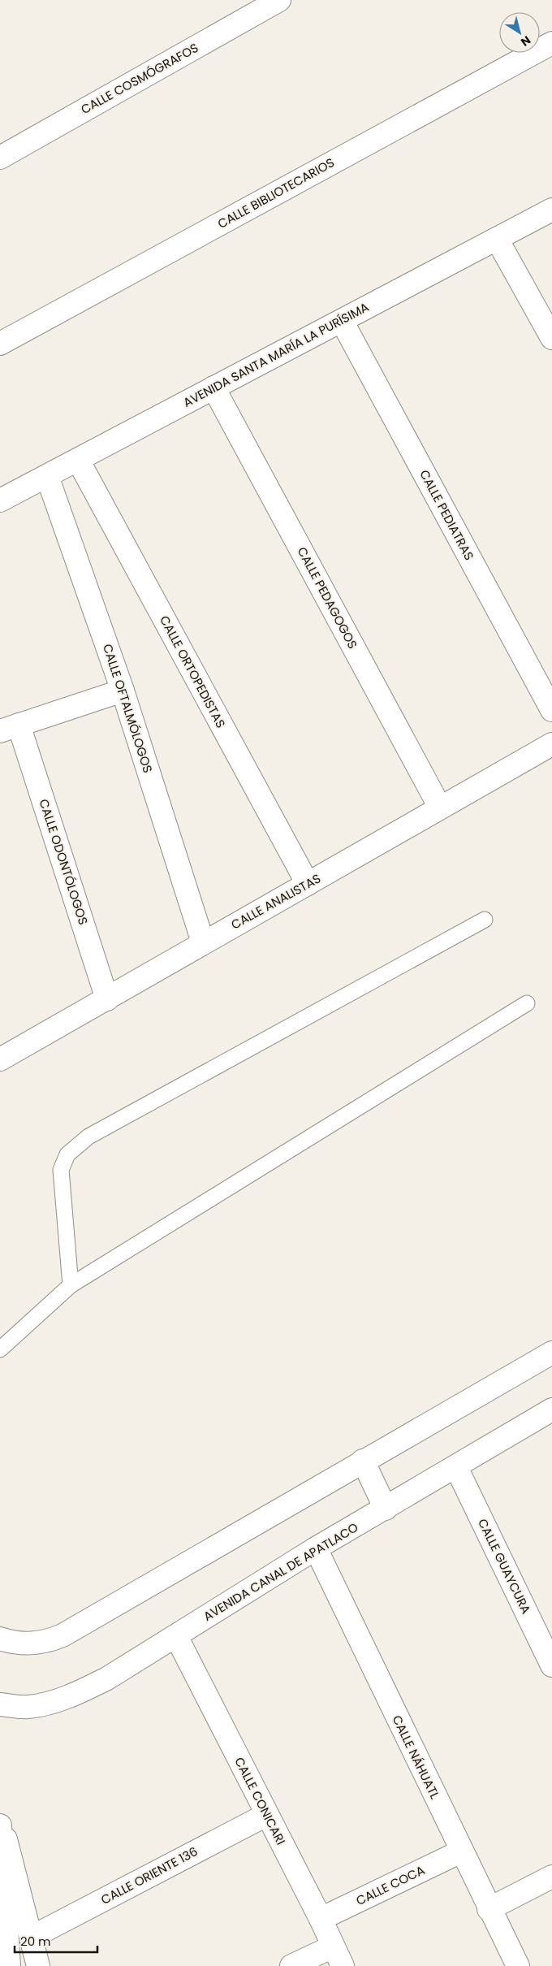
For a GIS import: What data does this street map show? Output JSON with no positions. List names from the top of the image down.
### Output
{
  "streets": {
    "street": [
      "CALLE COSMÓGRAFOS",
      "CALLE BIBLIOTECARIOS",
      "AVENIDA SANTA MARÍA LA PURÍSIMA",
      "CALLE PEDIATRAS",
      "CALLE PEDAGOGOS",
      "CALLE ORTOPEDISTAS",
      "CALLE OFTALMÓLOGOS",
      "CALLE ODONTÓLOGOS",
      "CALLE ANALISTAS",
      "CALLE GUAYCURA",
      "AVENIDA CANAL DE APATLACO",
      "CALLE NÁHUATL",
      "CALLE CONICARI",
      "CALLE ORIENTE 136",
      "CALLE COCA"
    ]
  },
  "crossings": [
    ["AVENIDA SANTA MARÍA LA PURÍSIMA", "CALLE PEDIATRAS"],
    ["AVENIDA SANTA MARÍA LA PURÍSIMA", "CALLE PEDAGOGOS"],
    ["AVENIDA SANTA MARÍA LA PURÍSIMA", "CALLE ORTOPEDISTAS"],
    ["AVENIDA SANTA MARÍA LA PURÍSIMA", "CALLE OFTALMÓLOGOS"],
    ["CALLE PEDAGOGOS", "CALLE ANALISTAS"],
    ["CALLE ORTOPEDISTAS", "CALLE ANALISTAS"],
    ["CALLE OFTALMÓLOGOS", "CALLE ANALISTAS"],
    ["CALLE ODONTÓLOGOS", "CALLE ANALISTAS"],
    ["CALLE GUAYCURA", "AVENIDA CANAL DE APATLACO"],
    ["AVENIDA CANAL DE APATLACO", "CALLE NÁHUATL"],
    ["AVENIDA CANAL DE APATLACO", "CALLE CONICARI"],
    ["CALLE NÁHUATL", "CALLE COCA"],
    ["CALLE CONICARI", "CALLE ORIENTE 136"],
    ["CALLE CONICARI", "CALLE COCA"]
  ],
  "scale_bar": "20 m",
  "north": "bottom right"
}
